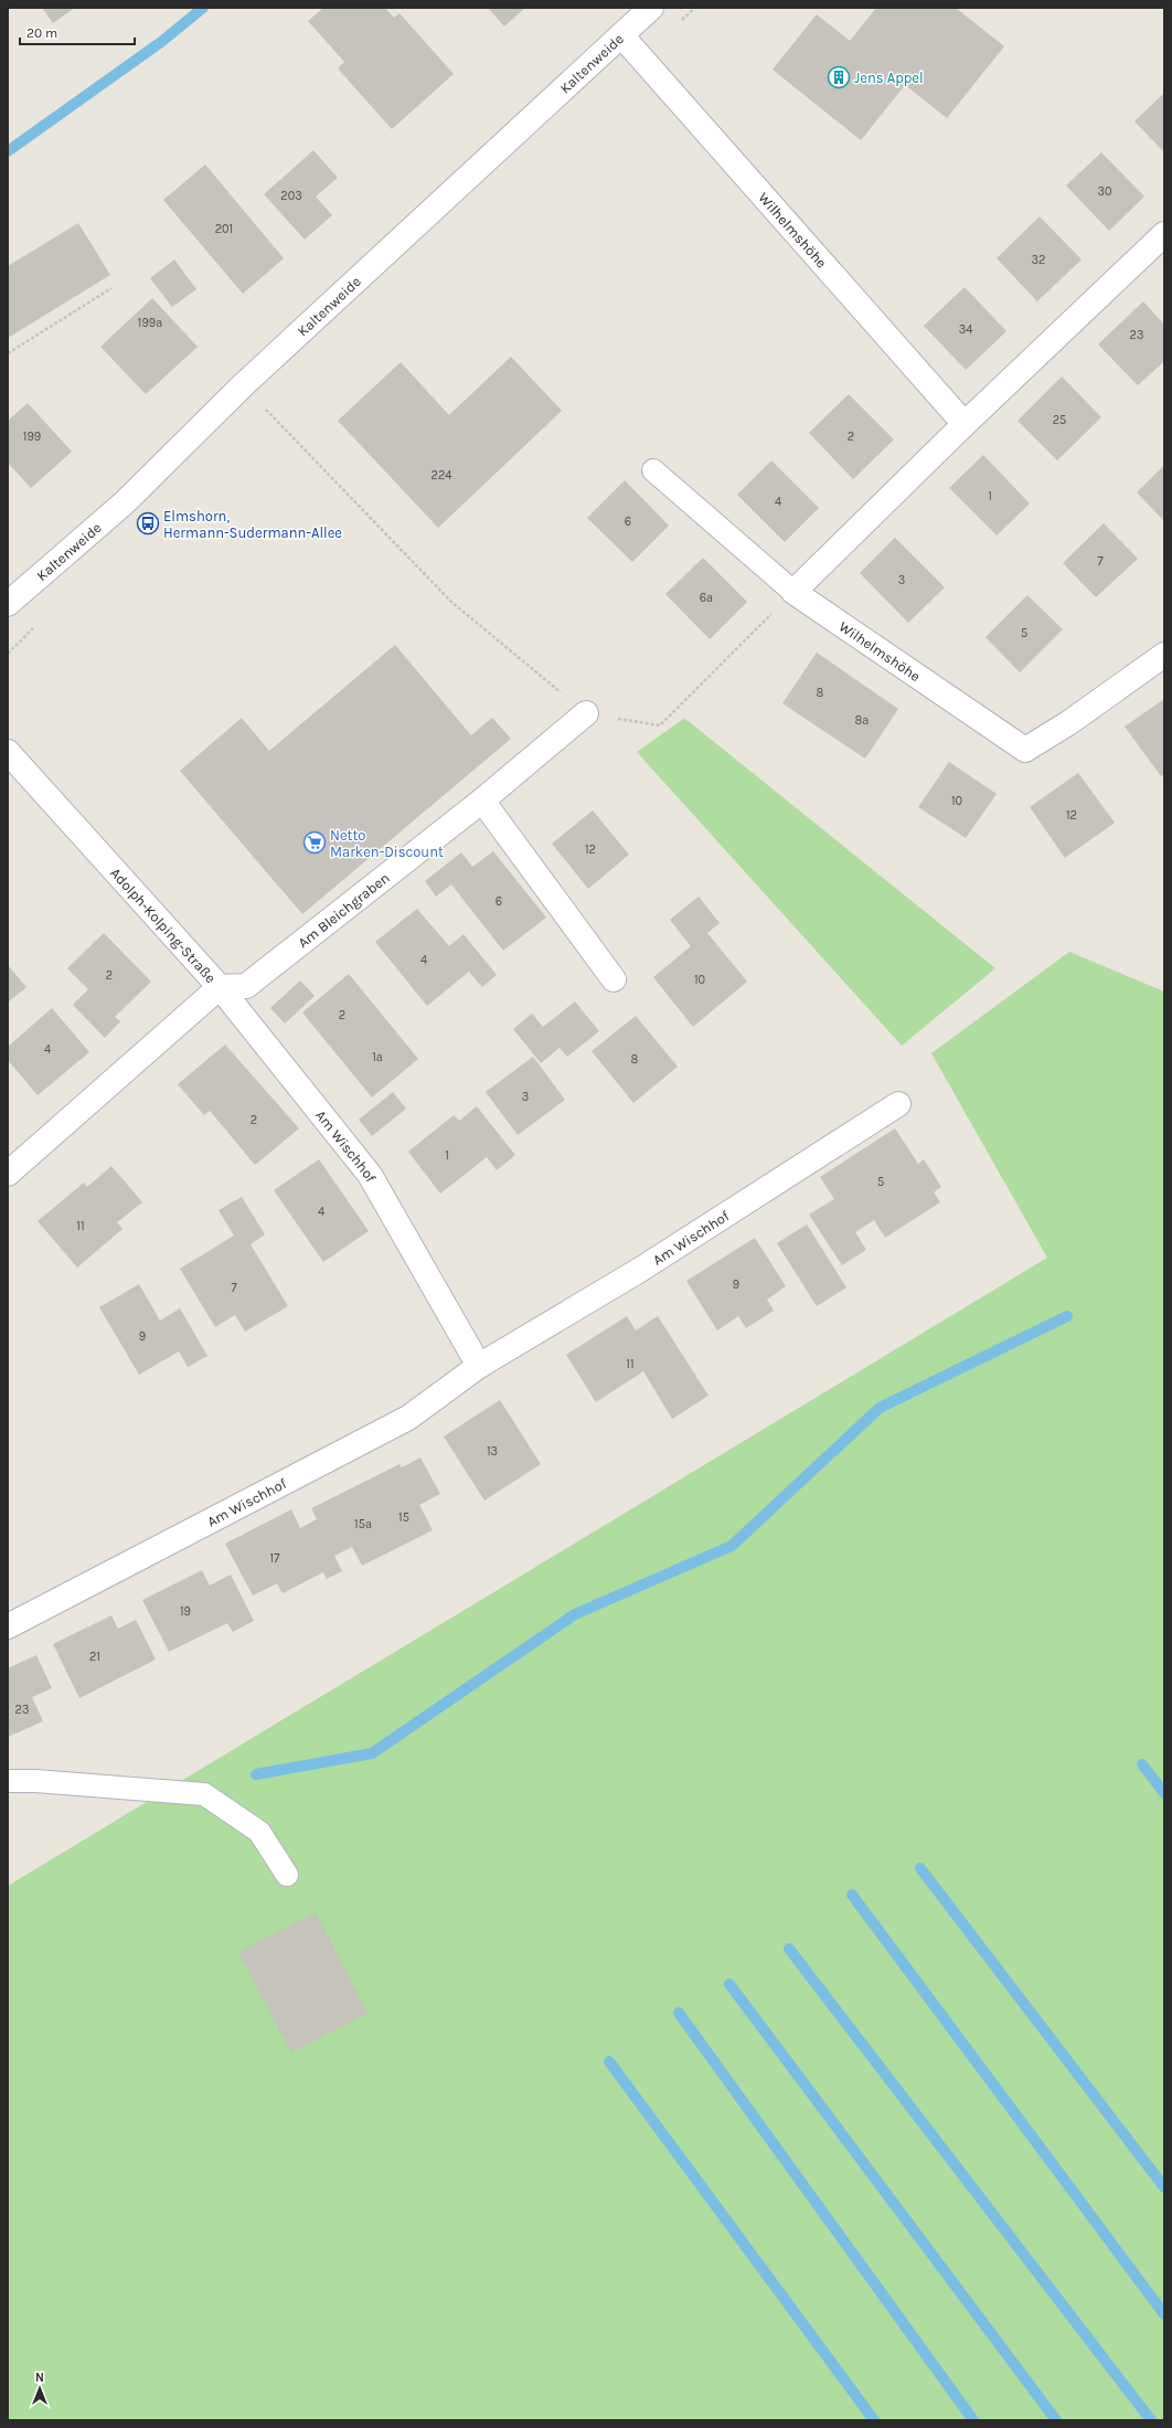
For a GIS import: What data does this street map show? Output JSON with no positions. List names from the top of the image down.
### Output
{
  "streets": {
    "street": [
      "Kaltenweide",
      "Wilhelmshöhe",
      "Am Bleichgraben",
      "Adolph-Kolping-Straße",
      "Am Wischhof"
    ]
  },
  "crossings": [
    ["Kaltenweide", "Wilhelmshöhe"],
    ["Am Bleichgraben", "Adolph-Kolping-Straße"],
    ["Am Bleichgraben", "Am Wischhof"],
    ["Adolph-Kolping-Straße", "Am Wischhof"]
  ],
  "places": {
    "building": ["Jens Appel"],
    "bus stop": ["Elmshorn, Hermann-Sudermann-Allee"],
    "supermarket": ["Netto Marken-Discount"]
  },
  "house_numbers": [
    "30",
    "203",
    "201",
    "32",
    "199a",
    "34",
    "23",
    "25",
    "199",
    "2",
    "224",
    "1",
    "4",
    "6",
    "7",
    "3",
    "6a",
    "5",
    "8",
    "8a",
    "10",
    "12",
    "12",
    "6",
    "4",
    "2",
    "10",
    "2",
    "4",
    "1a",
    "8",
    "3",
    "2",
    "1",
    "5",
    "4",
    "11",
    "9",
    "7",
    "9",
    "11",
    "13",
    "15",
    "15a",
    "17",
    "19",
    "21",
    "23"
  ],
  "scale_bar": "20 m",
  "north": "top"
}
